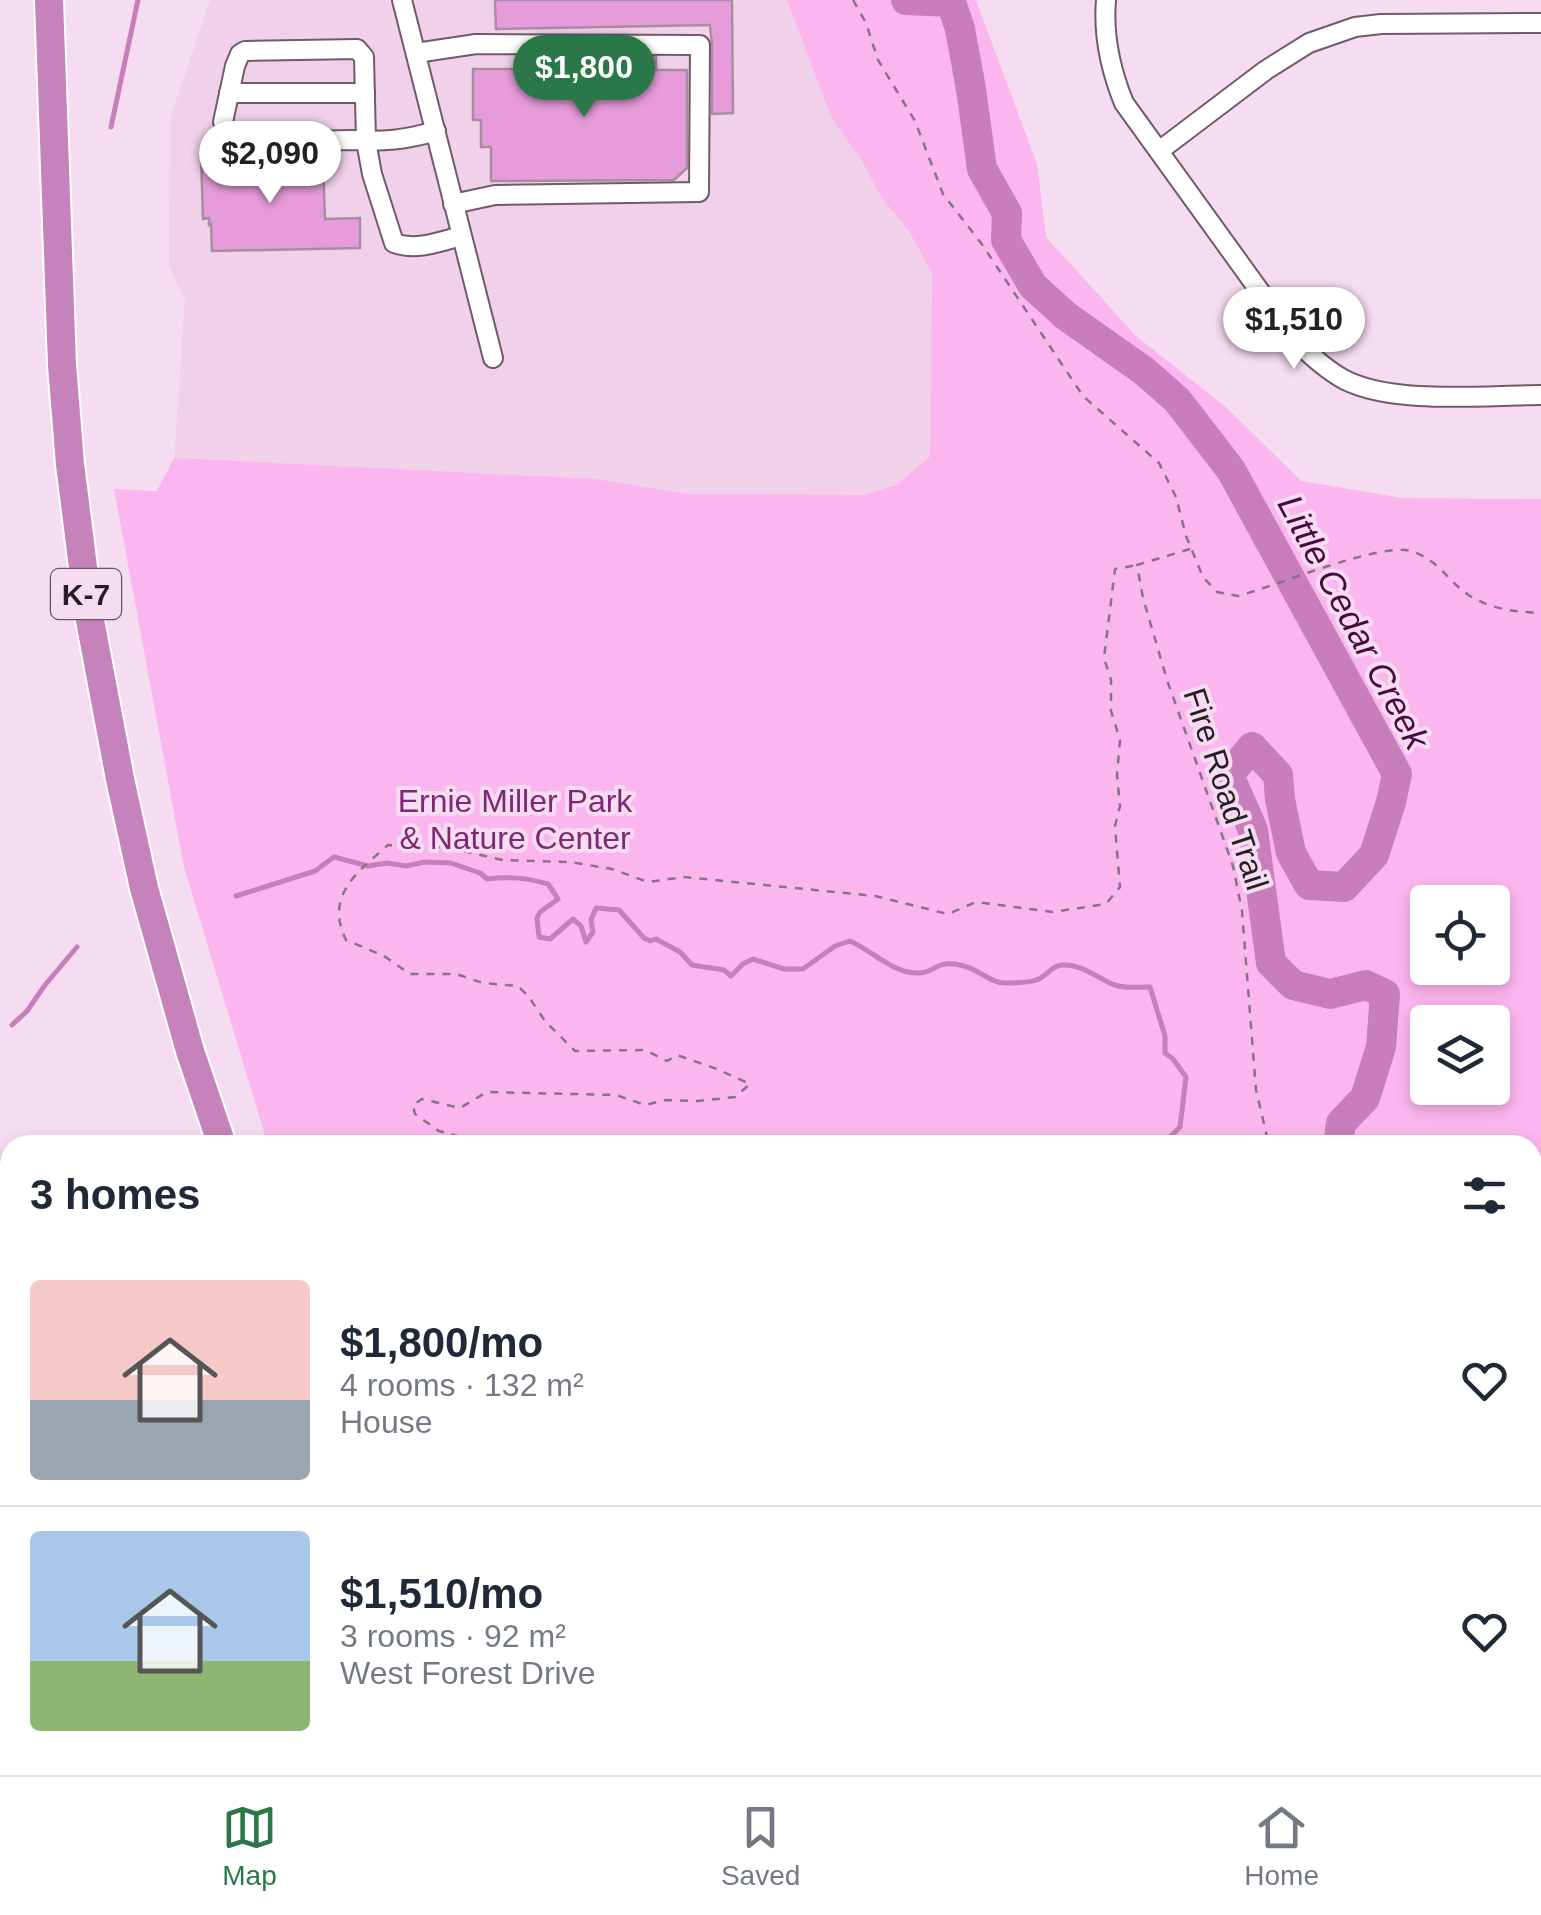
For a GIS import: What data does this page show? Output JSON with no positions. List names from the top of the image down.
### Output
{
  "streets": {
    "highway": ["K-7"],
    "path": ["Fire Road Trail"]
  },
  "water": ["Little Cedar Creek"],
  "parks": ["Ernie Miller Park & Nature Center"],
  "page": {
    "price": ["$1,800", "$2,090", "$1,510"],
    "heading": "3 homes",
    "list": [
      {
        "name": "$1,800/mo",
        "note": "4 rooms · 132 m² · House"
      },
      {
        "name": "$1,510/mo",
        "note": "3 rooms · 92 m² · West Forest Drive"
      }
    ],
    "tabs": ["Map", "Saved", "Home"]
  }
}
